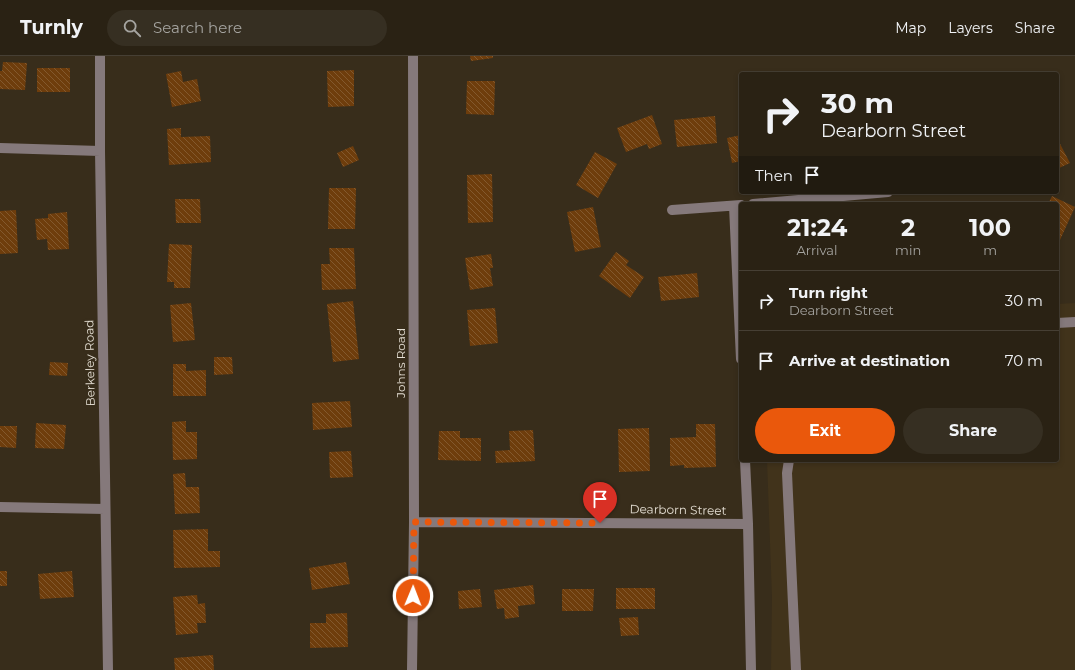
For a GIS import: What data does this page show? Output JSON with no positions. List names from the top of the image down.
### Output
{
  "streets": {
    "street": ["Berkeley Road", "Johns Road", "Dearborn Street"]
  },
  "crossings": [
    ["Johns Road", "Dearborn Street"]
  ],
  "page": {
    "header": "Turnly",
    "search": "Search here",
    "nav": ["Map", "Layers", "Share"],
    "turn": ["30 m", "Dearborn Street"],
    "then": "Then",
    "eta": [
      "21:24",
      "Arrival",
      "2",
      "min",
      "100",
      "m"
    ],
    "list": [
      {
        "name": "Turn right",
        "note": "Dearborn Street",
        "value": "30 m"
      },
      {
        "name": "Arrive at destination",
        "value": "70 m"
      }
    ],
    "buttons": ["Exit", "Share"]
  }
}
